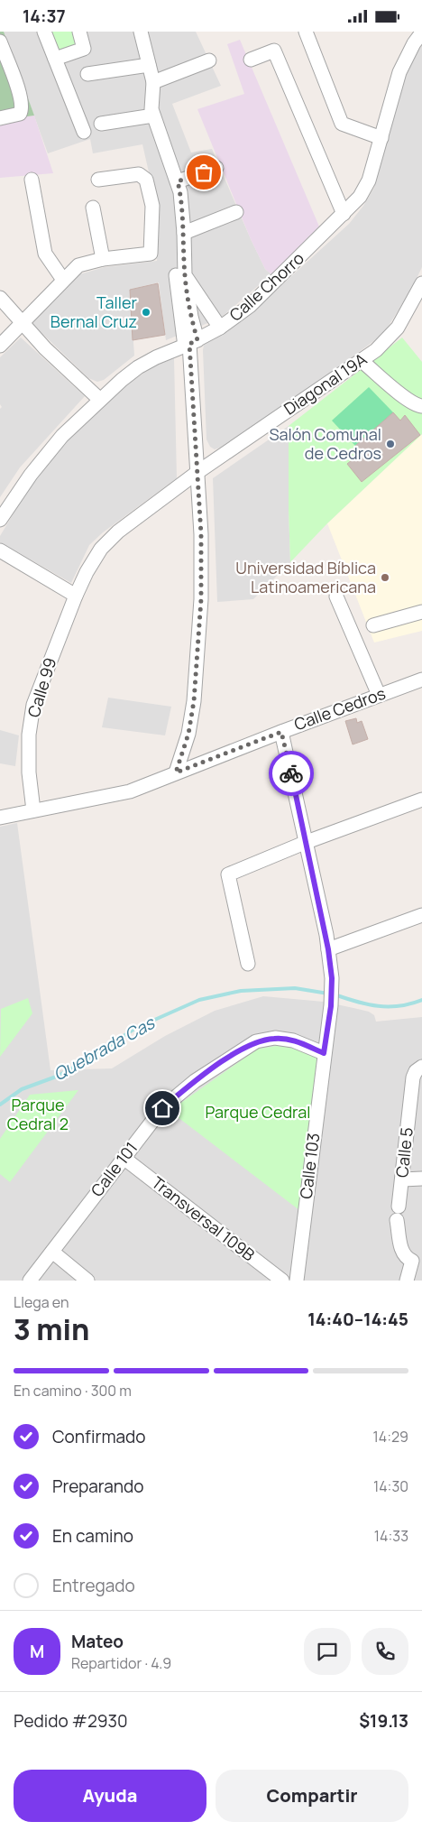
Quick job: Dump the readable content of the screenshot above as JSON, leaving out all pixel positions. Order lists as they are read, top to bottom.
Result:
{
  "streets": {
    "street": [
      "Calle Chorro",
      "Diagonal 19A",
      "Calle 99",
      "Calle Cedros",
      "Calle 5",
      "Calle 103",
      "Calle 101",
      "Transversal 109B"
    ]
  },
  "crossings": [
    ["Diagonal 19A", "Calle 99"],
    ["Calle 99", "Calle Cedros"],
    ["Calle Cedros", "Calle 103"],
    ["Calle 103", "Calle 101"],
    ["Calle 101", "Transversal 109B"]
  ],
  "water": ["Quebrada Cas"],
  "parks": ["Parque Cedral 2", "Parque Cedral"],
  "places": ["Taller Bernal Cruz", "Salón Comunal de Cedros", "Universidad Bíblica Latinoamericana"],
  "page": {
    "status": "14:37",
    "heading": ["3 min", "Llega en", "14:40–14:45"],
    "panel": [
      "Mateo",
      "Repartidor · 4.9",
      "Pedido #2930",
      "$19.13"
    ],
    "bar": "En camino · 300 m",
    "list": [
      ["Confirmado", "14:29"],
      ["Preparando", "14:30"],
      ["En camino", "14:33"],
      "Entregado"
    ],
    "round": "M",
    "buttons": ["Ayuda", "Compartir"]
  }
}
